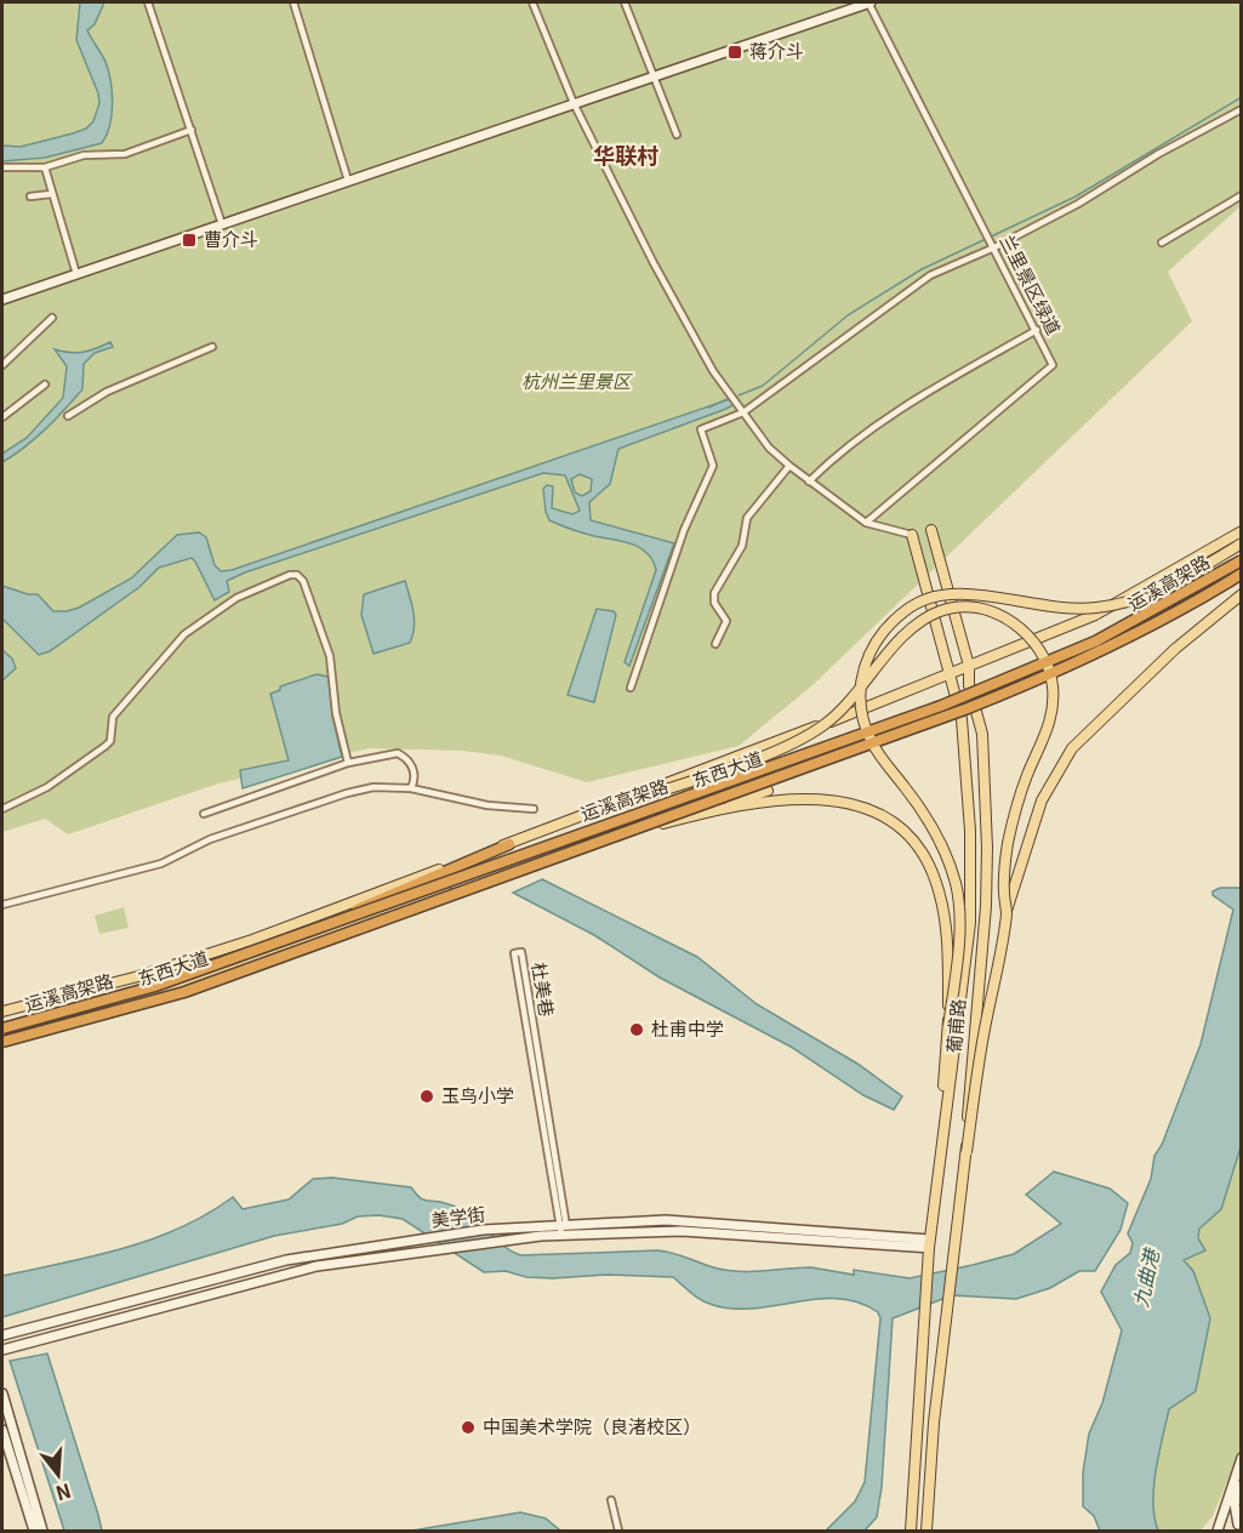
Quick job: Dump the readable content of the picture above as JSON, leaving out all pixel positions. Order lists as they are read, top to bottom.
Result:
{
  "streets": {
    "highway": ["运溪高架路"],
    "main road": ["东西大道", "葡甫路"],
    "street": ["兰里景区绿道", "杜美巷", "美学街"]
  },
  "crossings": [
    ["东西大道", "葡甫路"],
    ["杜美巷", "美学街"],
    ["葡甫路", "美学街"]
  ],
  "districts": ["华联村"],
  "water": ["九曲港"],
  "parks": ["杭州兰里景区"],
  "places": {
    "transit": ["蒋介斗", "曹介斗"],
    "other": ["杜甫中学", "玉鸟小学", "中国美术学院（良渚校区）"]
  },
  "north": "bottom"
}
